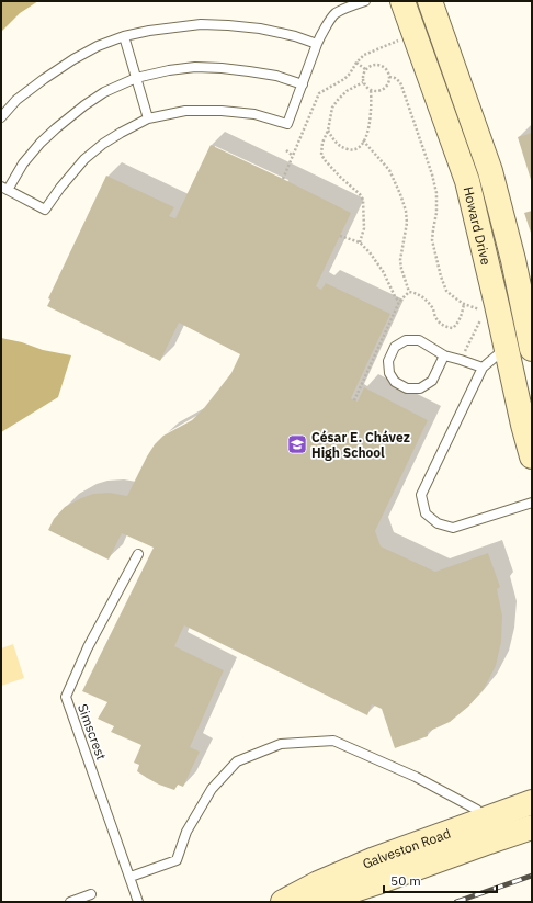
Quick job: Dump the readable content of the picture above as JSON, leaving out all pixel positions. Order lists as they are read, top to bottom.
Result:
{
  "streets": {
    "main road": ["Howard Drive", "Galveston Road"],
    "lane": ["Simscrest"]
  },
  "places": {
    "school or university": ["César E. Chávez High School"]
  },
  "scale_bar": "50 m"
}
